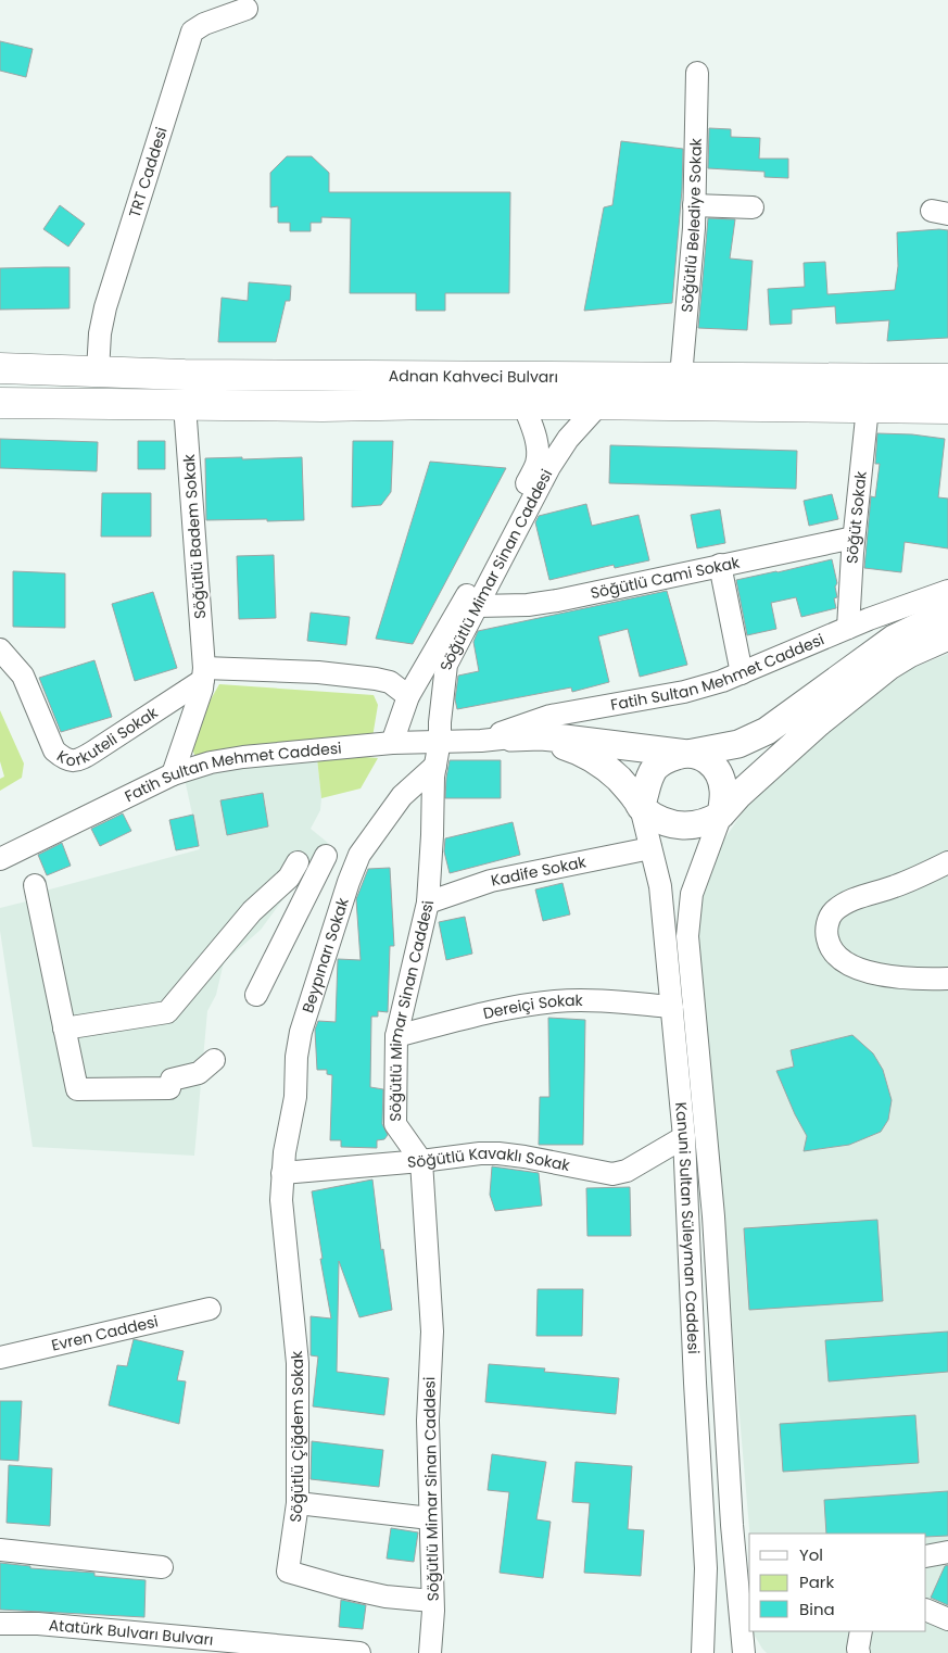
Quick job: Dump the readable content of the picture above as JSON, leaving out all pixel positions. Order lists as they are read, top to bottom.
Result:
{
  "streets": {
    "highway": ["Adnan Kahveci Bulvarı"],
    "main road": ["Fatih Sultan Mehmet Caddesi"],
    "street": [
      "TRT Caddesi",
      "Söğütlü Belediye Sokak",
      "Söğüt Sokak",
      "Söğütlü Badem Sokak",
      "Söğütlü Mimar Sinan Caddesi",
      "Söğütlü Cami Sokak",
      "Korkuteli Sokak",
      "Kadife Sokak",
      "Beypınarı Sokak",
      "Dereiçi Sokak",
      "Söğütlü Kavaklı Sokak",
      "Kanuni Sultan Süleyman Caddesi",
      "Evren Caddesi",
      "Söğütlü Çiğdem Sokak",
      "Atatürk Bulvarı Bulvarı"
    ]
  },
  "crossings": [
    ["TRT Caddesi", "Adnan Kahveci Bulvarı"],
    ["Söğütlü Belediye Sokak", "Adnan Kahveci Bulvarı"],
    ["Adnan Kahveci Bulvarı", "Söğüt Sokak"],
    ["Adnan Kahveci Bulvarı", "Söğütlü Badem Sokak"],
    ["Adnan Kahveci Bulvarı", "Söğütlü Mimar Sinan Caddesi"],
    ["Söğüt Sokak", "Söğütlü Cami Sokak"],
    ["Söğüt Sokak", "Fatih Sultan Mehmet Caddesi"],
    ["Söğütlü Badem Sokak", "Fatih Sultan Mehmet Caddesi"],
    ["Söğütlü Badem Sokak", "Korkuteli Sokak"],
    ["Söğütlü Mimar Sinan Caddesi", "Söğütlü Cami Sokak"],
    ["Söğütlü Mimar Sinan Caddesi", "Fatih Sultan Mehmet Caddesi"],
    ["Söğütlü Mimar Sinan Caddesi", "Kadife Sokak"],
    ["Söğütlü Mimar Sinan Caddesi", "Beypınarı Sokak"],
    ["Söğütlü Mimar Sinan Caddesi", "Dereiçi Sokak"],
    ["Söğütlü Mimar Sinan Caddesi", "Söğütlü Kavaklı Sokak"],
    ["Söğütlü Mimar Sinan Caddesi", "Söğütlü Çiğdem Sokak"],
    ["Fatih Sultan Mehmet Caddesi", "Kanuni Sultan Süleyman Caddesi"],
    ["Kadife Sokak", "Kanuni Sultan Süleyman Caddesi"],
    ["Beypınarı Sokak", "Söğütlü Kavaklı Sokak"],
    ["Beypınarı Sokak", "Söğütlü Çiğdem Sokak"],
    ["Dereiçi Sokak", "Kanuni Sultan Süleyman Caddesi"],
    ["Söğütlü Kavaklı Sokak", "Kanuni Sultan Süleyman Caddesi"],
    ["Söğütlü Kavaklı Sokak", "Söğütlü Çiğdem Sokak"]
  ],
  "legend": ["Yol", "Park", "Bina"]
}
